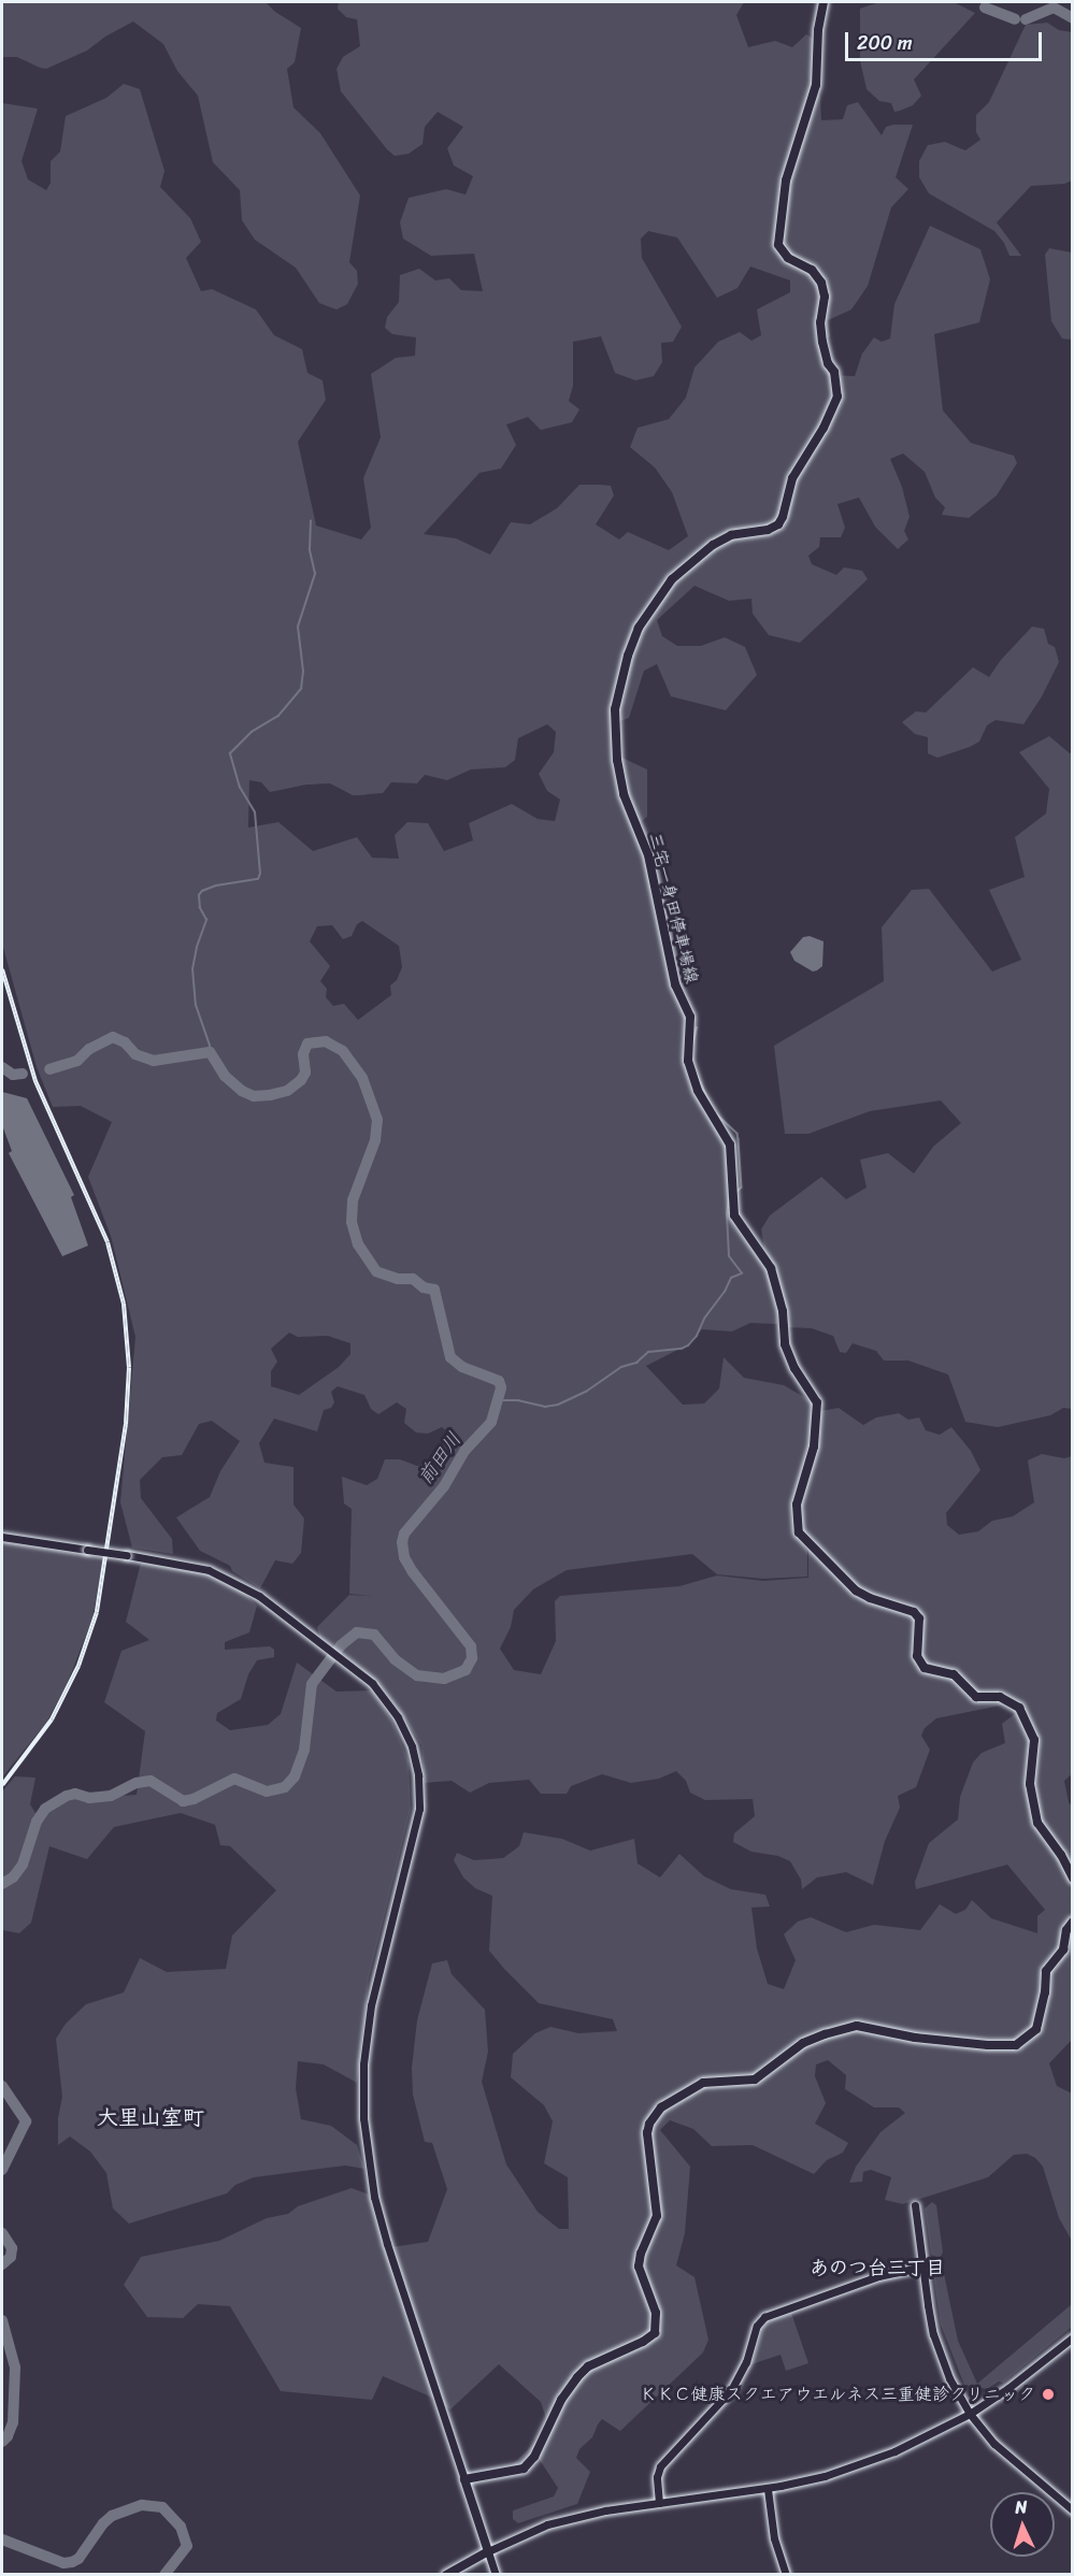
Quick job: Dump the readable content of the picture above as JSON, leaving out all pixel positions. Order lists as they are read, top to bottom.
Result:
{
  "streets": {
    "main road": ["三宅一身田停車場線"]
  },
  "districts": ["大里山室町", "あのつ台三丁目"],
  "water": ["前田川"],
  "places": ["ＫＫＣ健康スクエアウエルネス三重健診クリニック"],
  "scale_bar": "200 m",
  "north": "top"
}
